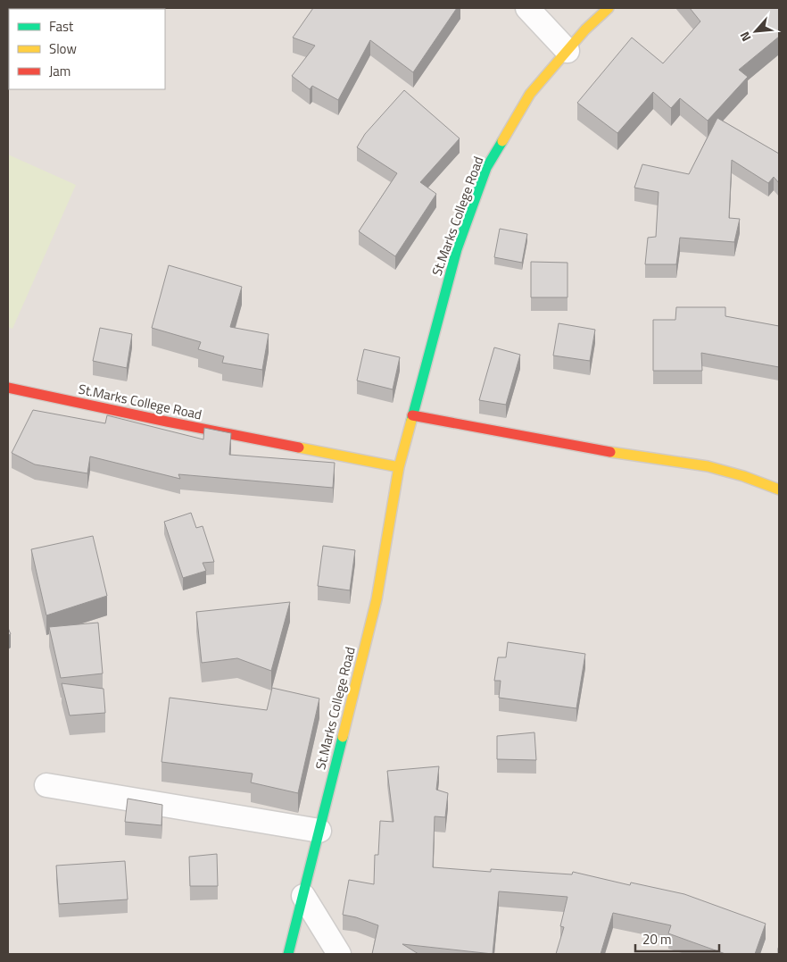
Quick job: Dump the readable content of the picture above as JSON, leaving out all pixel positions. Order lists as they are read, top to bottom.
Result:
{
  "streets": {
    "main road": ["St.Marks College Road"]
  },
  "legend": ["Fast", "Slow", "Jam"],
  "scale_bar": "20 m",
  "north": "bottom left"
}
